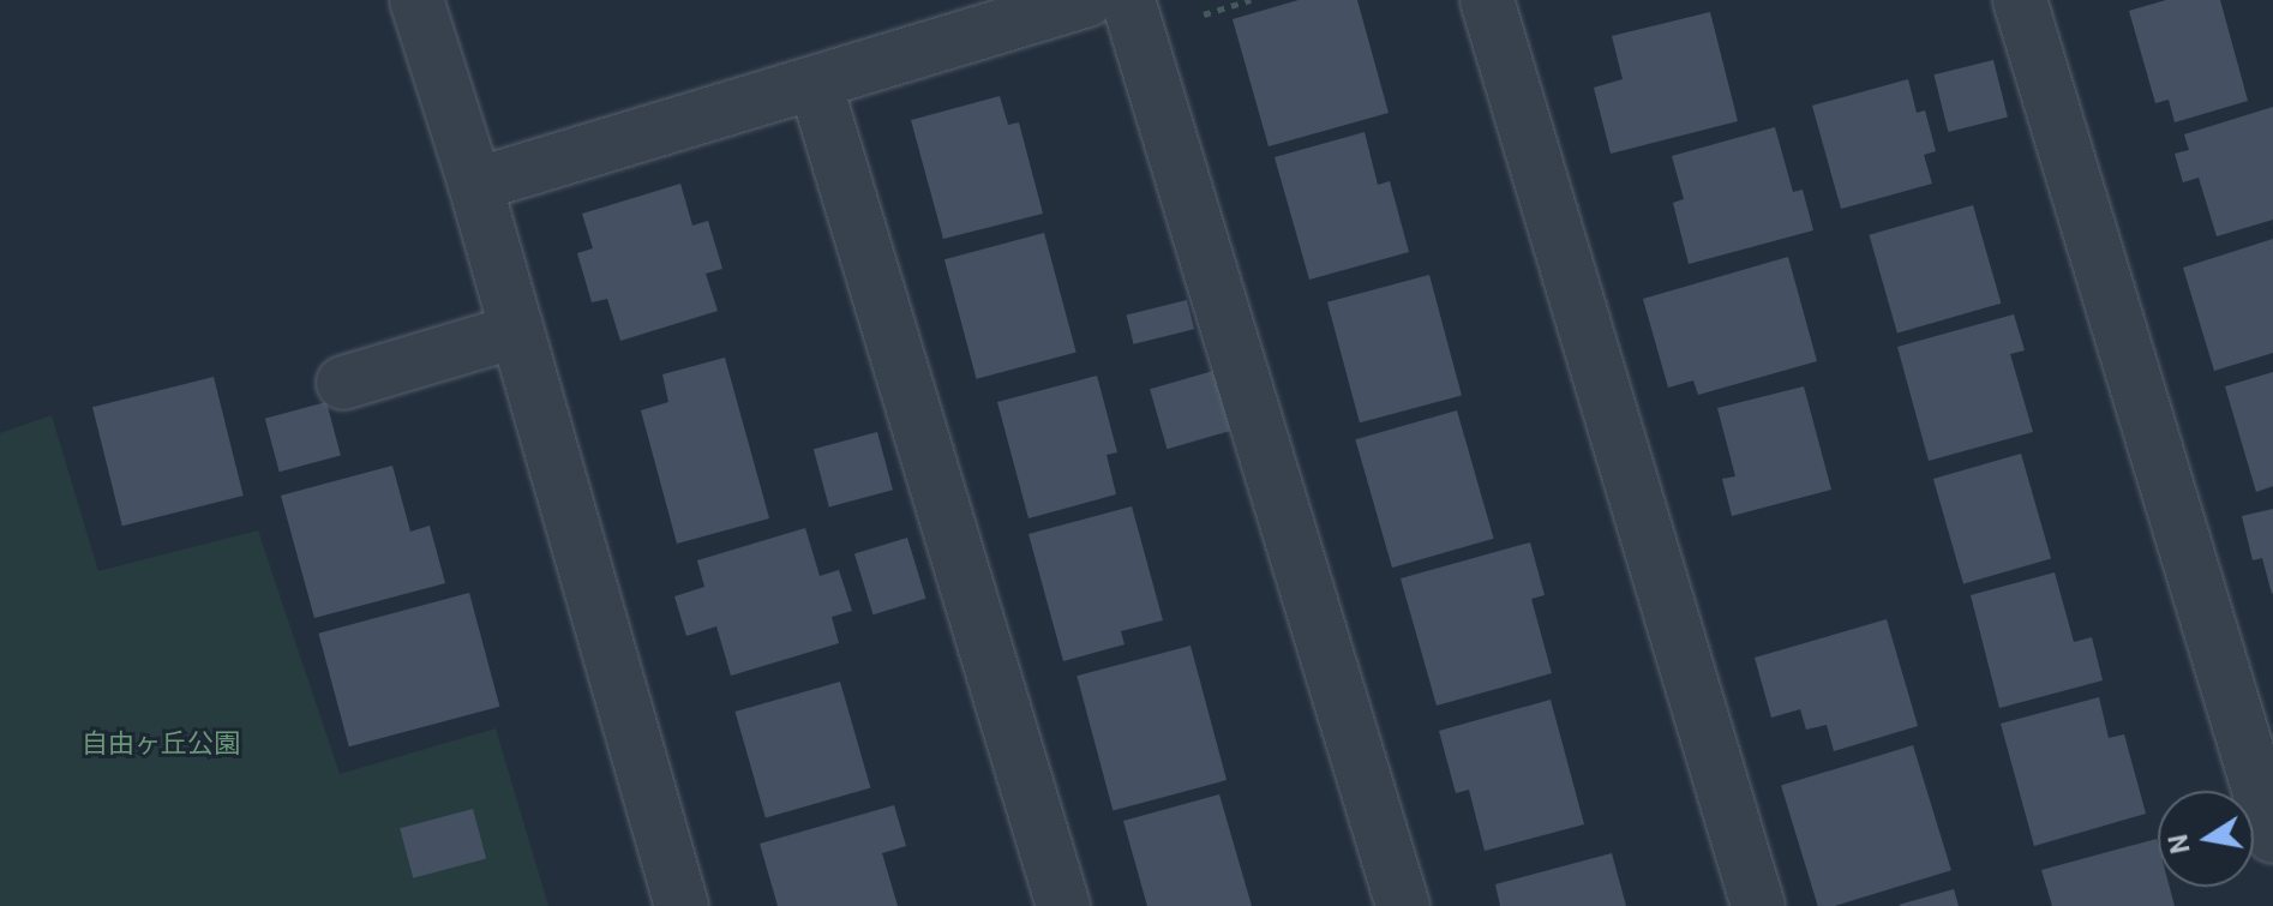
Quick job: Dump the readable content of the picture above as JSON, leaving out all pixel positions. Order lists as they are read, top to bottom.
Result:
{
  "parks": ["自由ヶ丘公園"],
  "north": "left"
}
